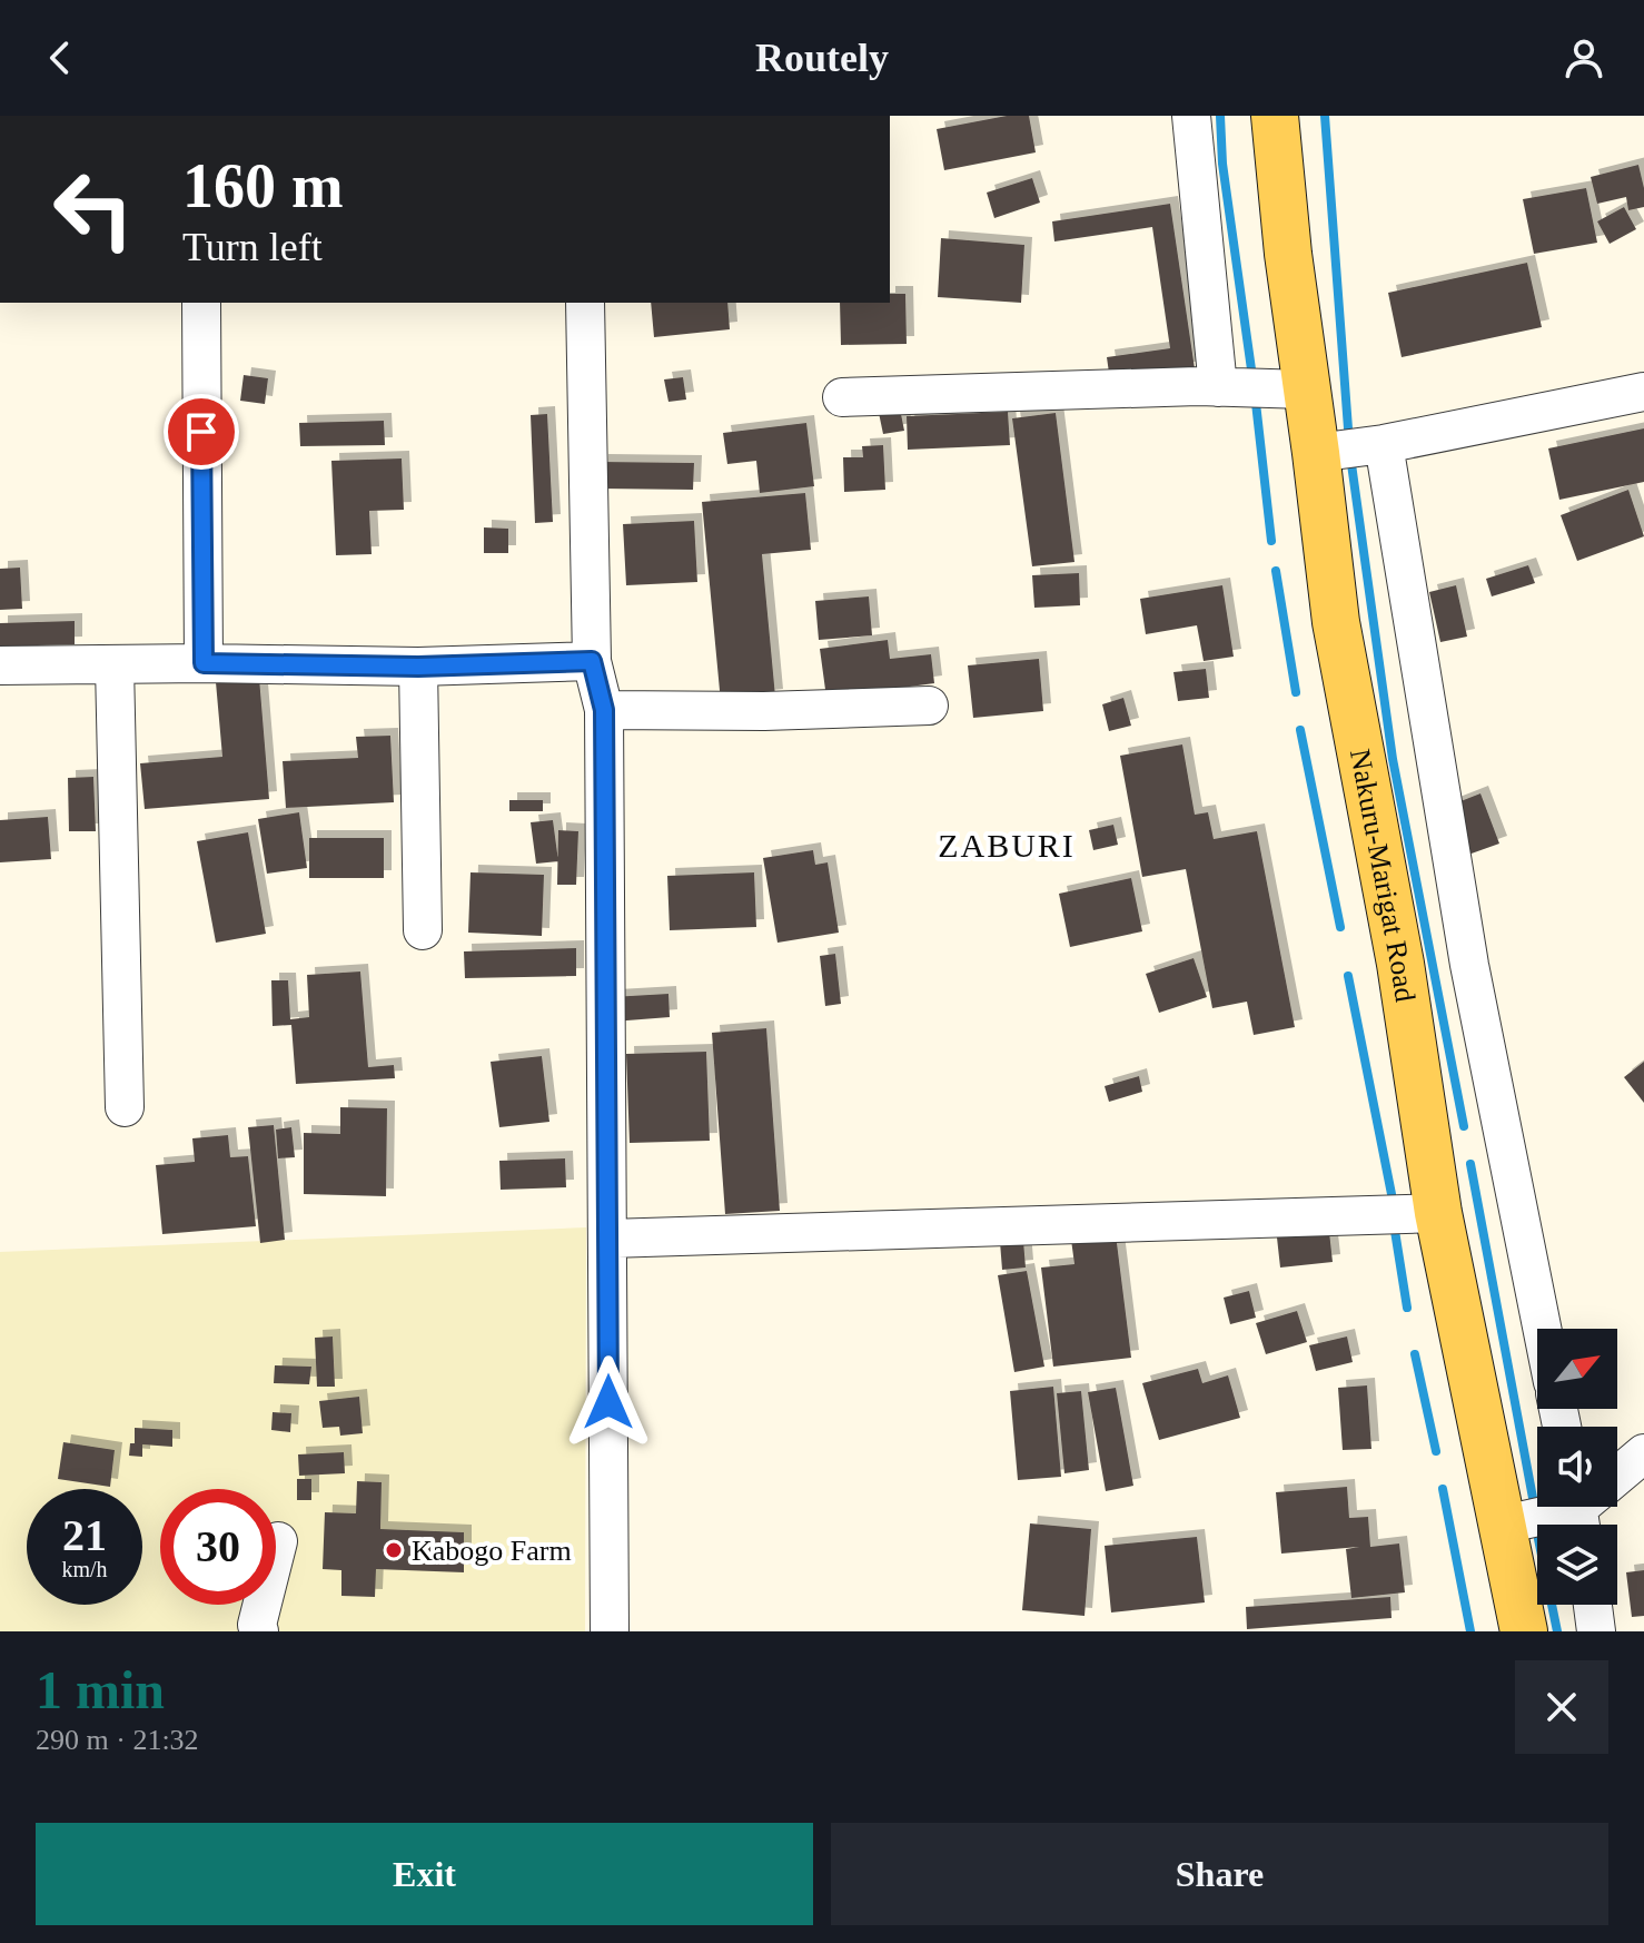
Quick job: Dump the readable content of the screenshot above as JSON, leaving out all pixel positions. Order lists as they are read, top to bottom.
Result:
{
  "streets": {
    "main road": ["Nakuru-Marigat Road"]
  },
  "districts": ["ZABURI"],
  "places": ["Kabogo Farm"],
  "north": "top right",
  "page": {
    "header": "Routely",
    "turn": ["160 m", "Turn left"],
    "speed": "21 km/h",
    "limit": "30",
    "heading": ["1 min", "290 m · 21:32"],
    "buttons": ["Exit", "Share"]
  }
}
